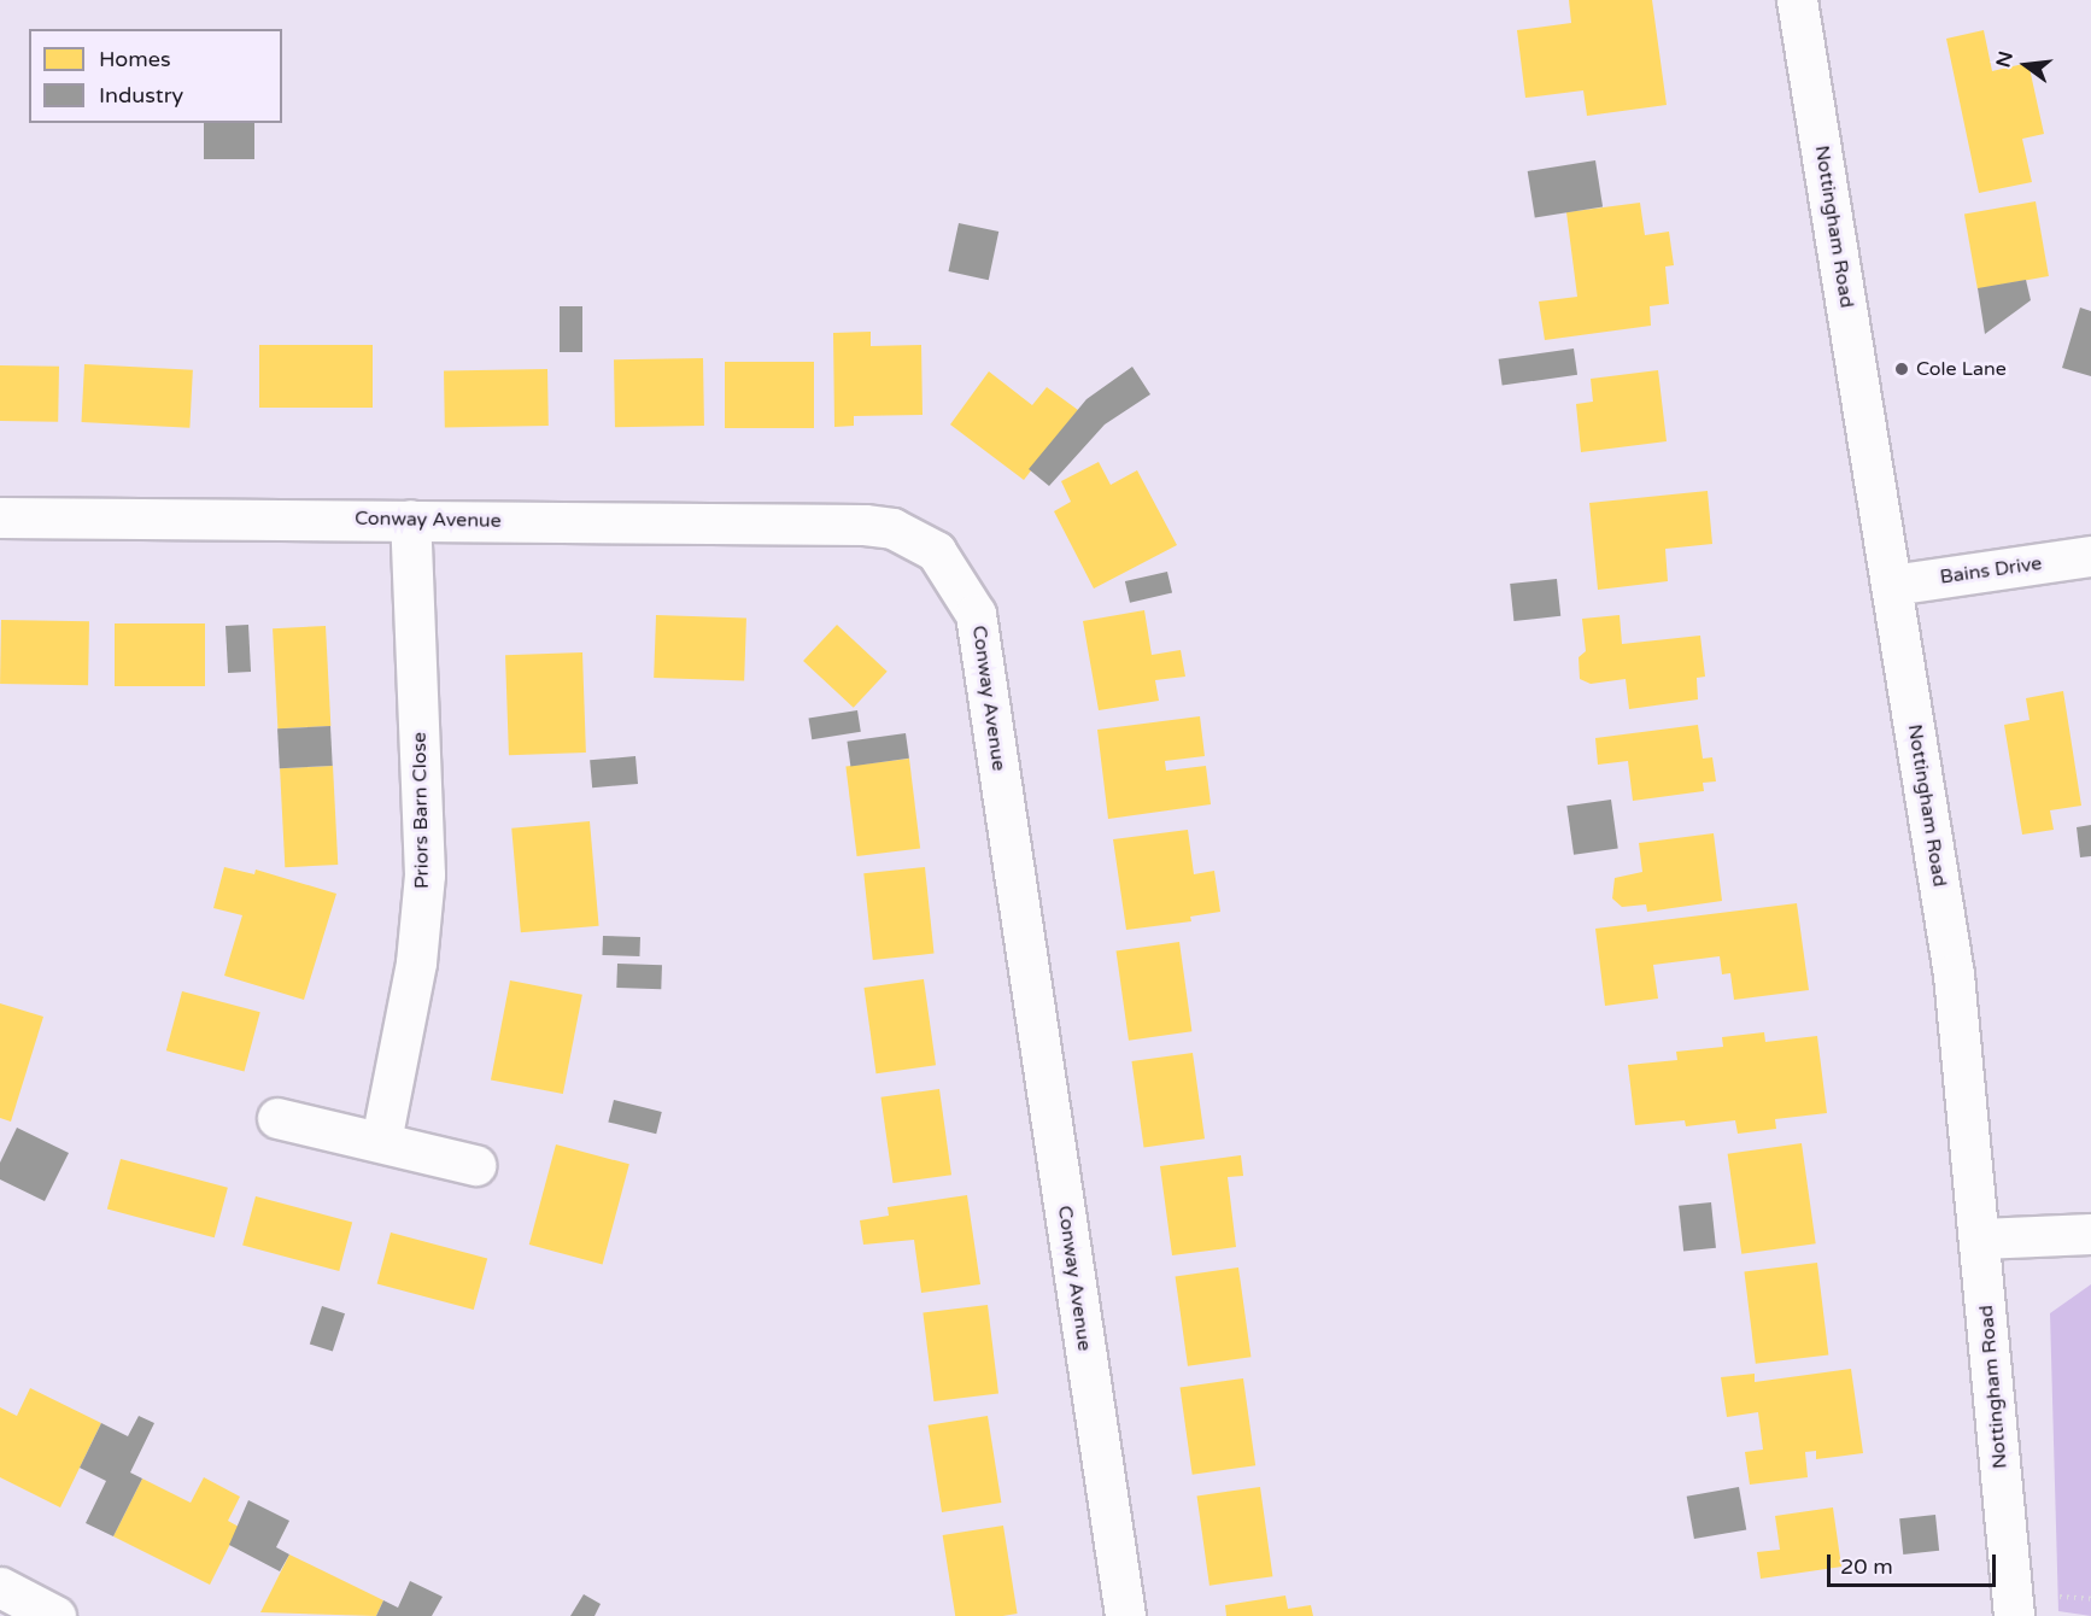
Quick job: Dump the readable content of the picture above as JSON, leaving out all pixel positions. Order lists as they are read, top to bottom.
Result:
{
  "streets": {
    "street": [
      "Nottingham Road",
      "Conway Avenue",
      "Bains Drive",
      "Priors Barn Close"
    ]
  },
  "crossings": [
    ["Nottingham Road", "Bains Drive"],
    ["Conway Avenue", "Priors Barn Close"]
  ],
  "places": ["Cole Lane"],
  "legend": ["Homes", "Industry"],
  "scale_bar": "20 m",
  "north": "left"
}
